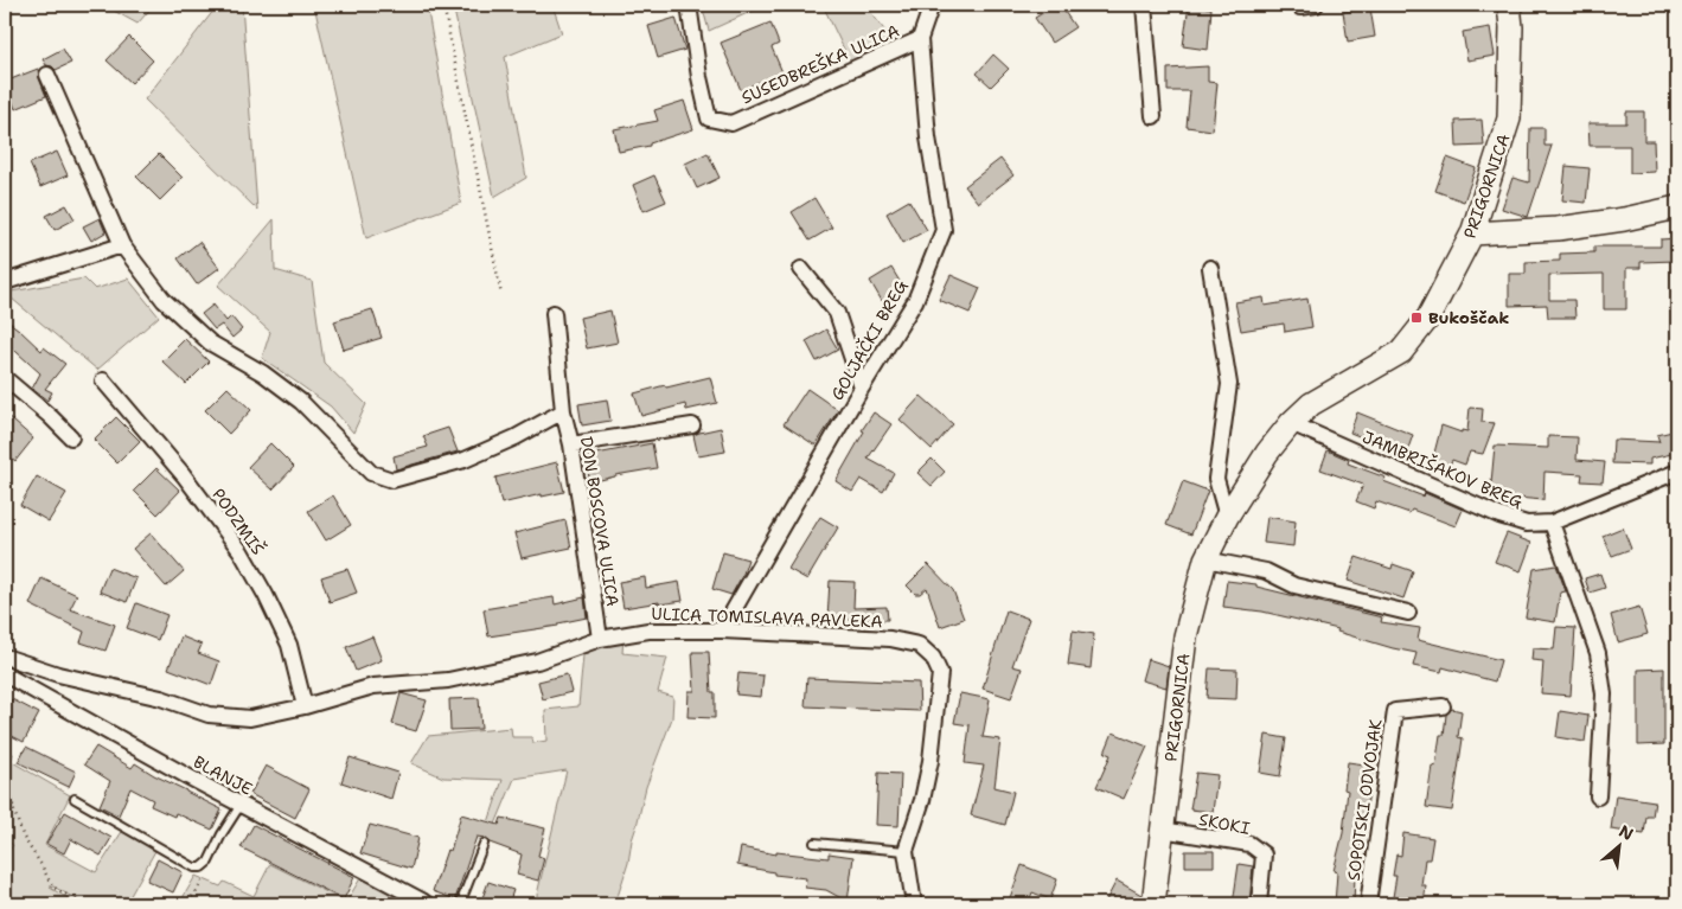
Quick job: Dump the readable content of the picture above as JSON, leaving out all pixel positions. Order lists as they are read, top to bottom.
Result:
{
  "streets": {
    "street": [
      "SUSEDBREŠKA ULICA",
      "PRIGORNICA",
      "GOLJAČKI BREG",
      "JAMBRIŠAKOV BREG",
      "PODZMIŠ",
      "DON BOSCOVA ULICA",
      "ULICA TOMISLAVA PAVLEKA",
      "BLANJE",
      "SOPOTSKI ODVOJAK",
      "SKOKI"
    ]
  },
  "crossings": [
    ["SUSEDBREŠKA ULICA", "GOLJAČKI BREG"],
    ["PRIGORNICA", "JAMBRIŠAKOV BREG"],
    ["PRIGORNICA", "SKOKI"],
    ["GOLJAČKI BREG", "ULICA TOMISLAVA PAVLEKA"],
    ["PODZMIŠ", "ULICA TOMISLAVA PAVLEKA"],
    ["DON BOSCOVA ULICA", "ULICA TOMISLAVA PAVLEKA"]
  ],
  "places": {
    "transit": ["Bukoščak"]
  },
  "north": "top right"
}
